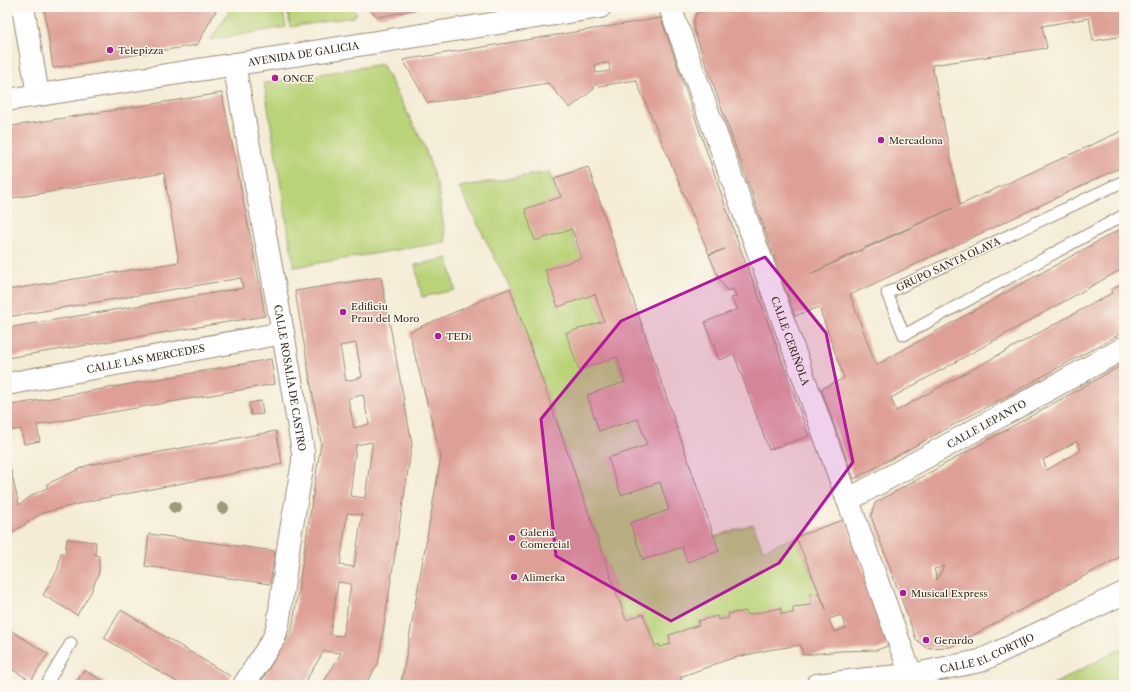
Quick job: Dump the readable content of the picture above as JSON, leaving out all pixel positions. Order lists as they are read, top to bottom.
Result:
{
  "streets": {
    "street": [
      "AVENIDA DE GALICIA",
      "CALLE CERIÑOLA",
      "CALLE LAS MERCEDES",
      "CALLE ROSALÍA DE CASTRO",
      "CALLE LEPANTO",
      "CALLE EL CORTIJO"
    ],
    "lane": ["GRUPO SANTA OLAYA"]
  },
  "crossings": [
    ["AVENIDA DE GALICIA", "CALLE ROSALÍA DE CASTRO"],
    ["CALLE CERIÑOLA", "CALLE LEPANTO"],
    ["CALLE CERIÑOLA", "CALLE EL CORTIJO"],
    ["CALLE LAS MERCEDES", "CALLE ROSALÍA DE CASTRO"]
  ],
  "places": [
    "Telepizza",
    "ONCE",
    "Mercadona",
    "Edificiu Prau del Moro",
    "TEDi",
    "Galeria Comercial",
    "Alimerka",
    "Musical Express",
    "Gerardo"
  ]
}
